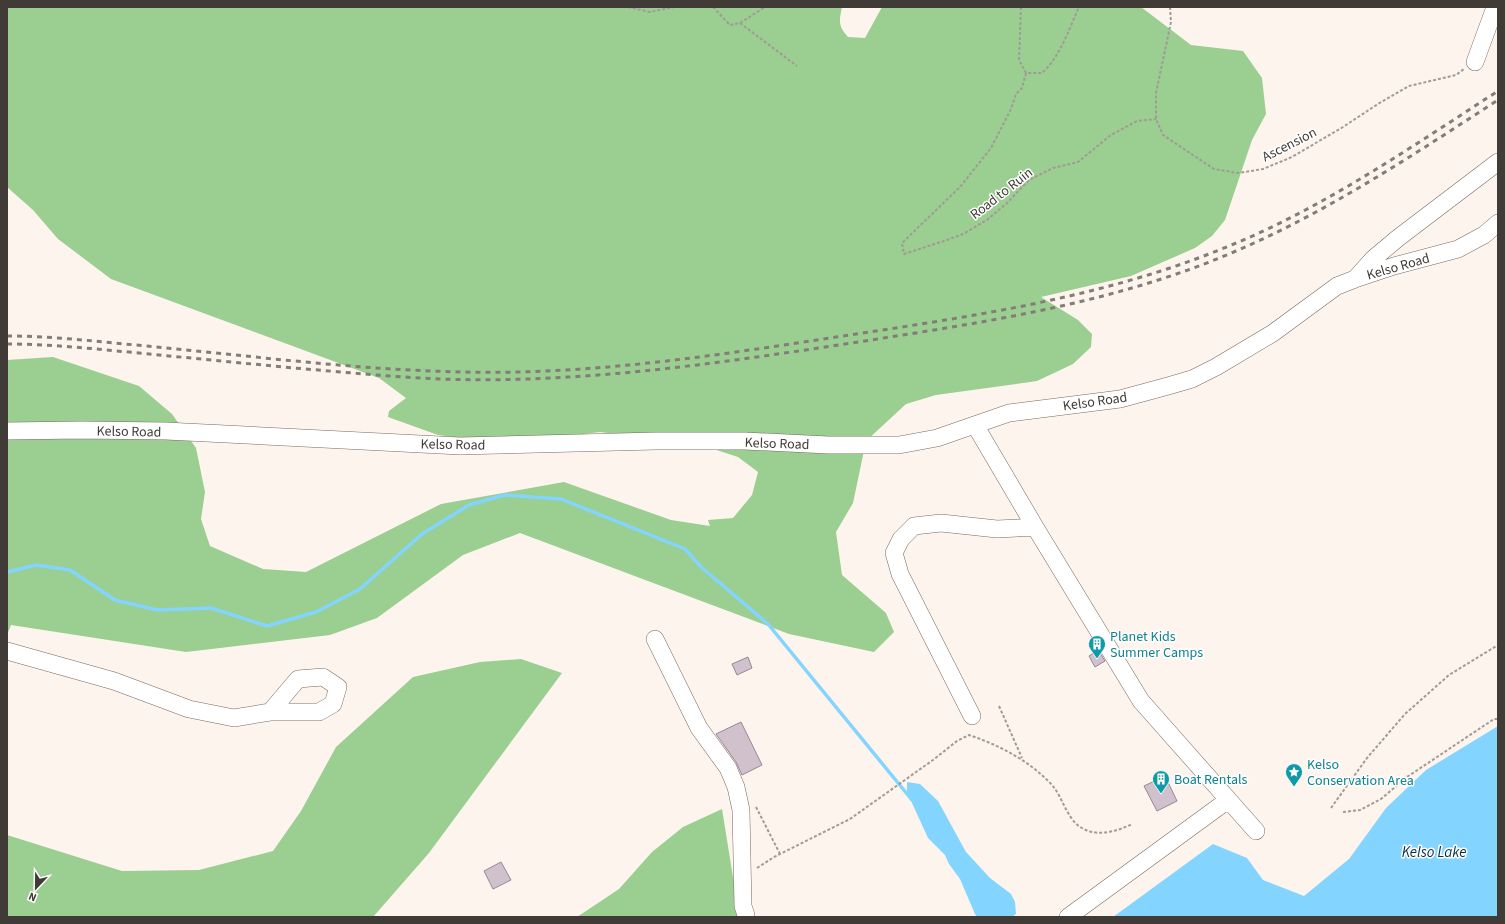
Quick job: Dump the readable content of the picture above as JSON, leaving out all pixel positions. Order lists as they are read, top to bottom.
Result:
{
  "streets": {
    "street": ["Kelso Road"],
    "path": ["Ascension", "Road to Ruin"]
  },
  "crossings": [
    ["Ascension", "Road to Ruin"]
  ],
  "water": ["Kelso Lake"],
  "places": {
    "building": ["Planet Kids Summer Camps", "Boat Rentals"],
    "place": ["Kelso Conservation Area"]
  },
  "north": "bottom"
}
